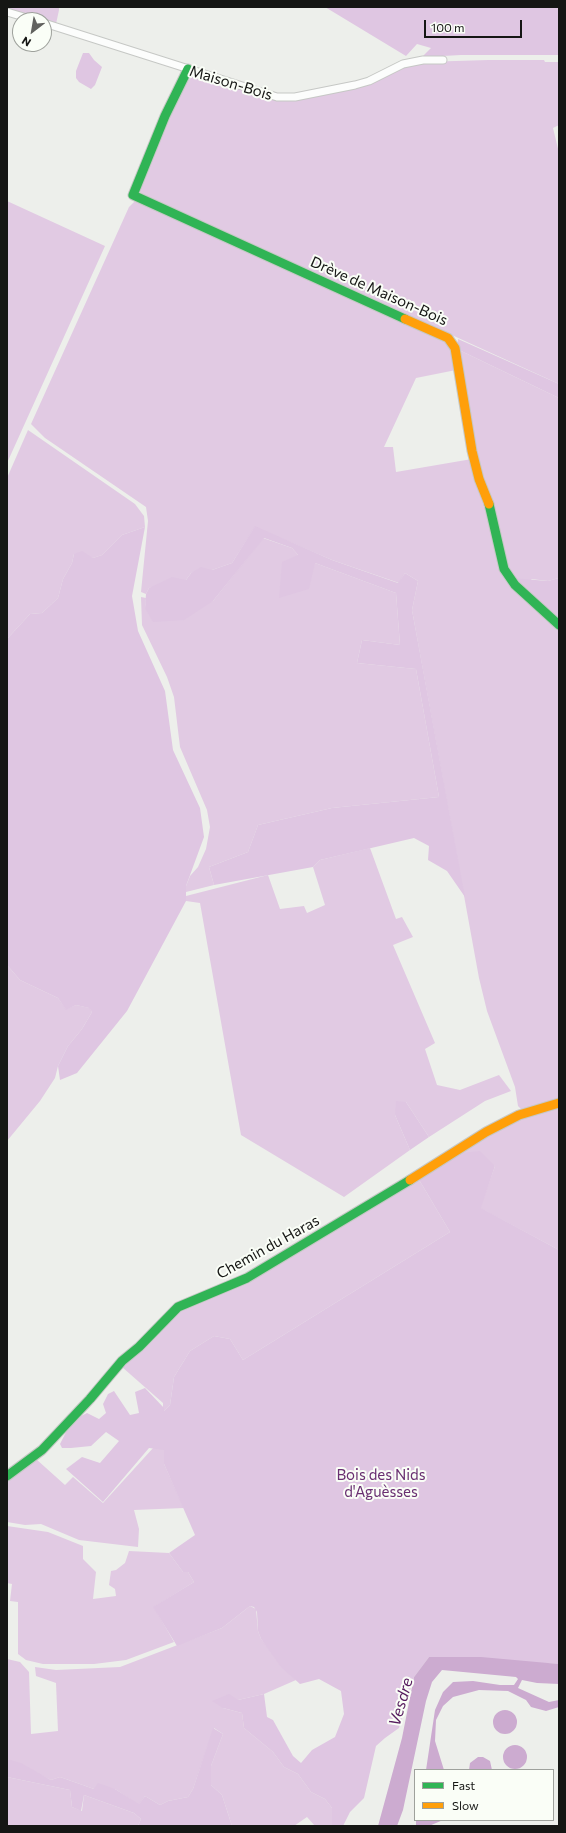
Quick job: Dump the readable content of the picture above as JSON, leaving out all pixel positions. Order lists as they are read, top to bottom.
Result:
{
  "streets": {
    "street": ["Maison-Bois", "Drève de Maison-Bois", "Chemin du Haras"]
  },
  "crossings": [
    ["Maison-Bois", "Drève de Maison-Bois"]
  ],
  "water": ["Vesdre"],
  "parks": ["Bois des Nids d'Aguèsses"],
  "legend": ["Fast", "Slow"],
  "scale_bar": "100 m",
  "north": "bottom left"
}
